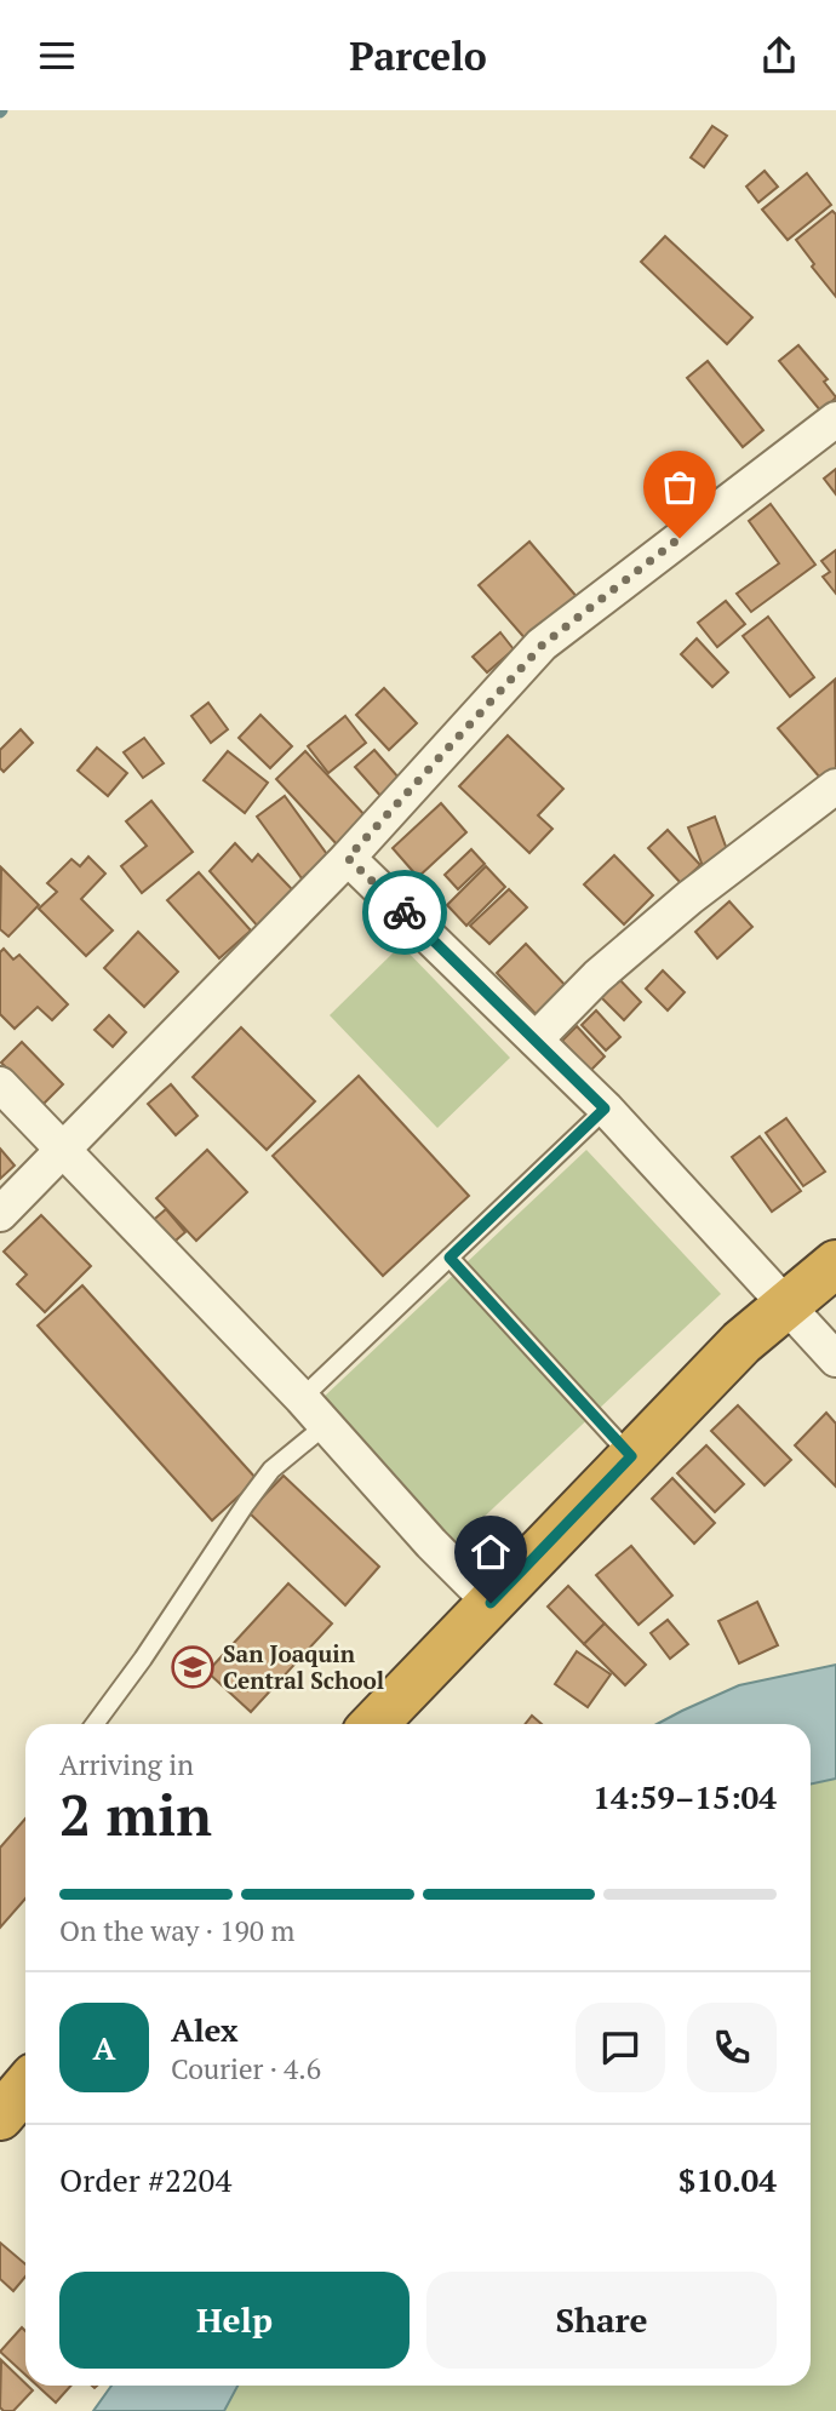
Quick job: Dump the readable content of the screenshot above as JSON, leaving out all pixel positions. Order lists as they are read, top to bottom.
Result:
{
  "places": {
    "school or university": ["San Joaquin Central School"]
  },
  "page": {
    "header": "Parcelo",
    "heading": ["2 min", "Arriving in", "14:59–15:04"],
    "panel": [
      "Alex",
      "Courier · 4.6",
      "Order #2204",
      "$10.04"
    ],
    "bar": "On the way · 190 m",
    "round": "A",
    "buttons": ["Help", "Share"]
  }
}
